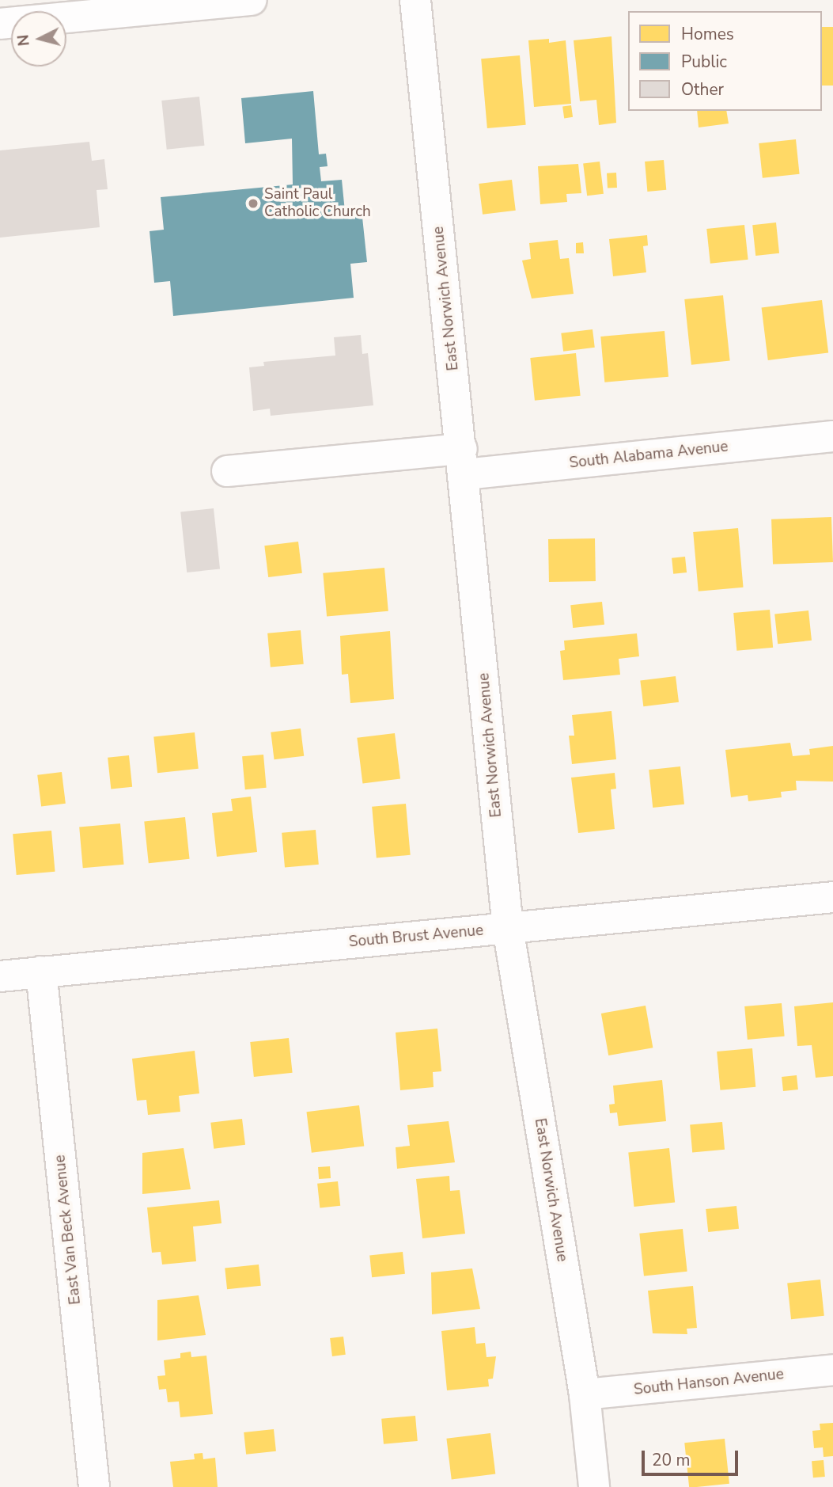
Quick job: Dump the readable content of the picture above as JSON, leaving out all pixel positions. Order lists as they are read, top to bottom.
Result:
{
  "streets": {
    "street": [
      "East Norwich Avenue",
      "South Alabama Avenue",
      "South Brust Avenue",
      "East Van Beck Avenue",
      "South Hanson Avenue"
    ]
  },
  "crossings": [
    ["East Norwich Avenue", "South Alabama Avenue"],
    ["East Norwich Avenue", "South Brust Avenue"],
    ["East Norwich Avenue", "South Hanson Avenue"],
    ["South Brust Avenue", "East Van Beck Avenue"]
  ],
  "places": ["Saint Paul Catholic Church"],
  "legend": ["Homes", "Public", "Other"],
  "scale_bar": "20 m",
  "north": "left"
}
